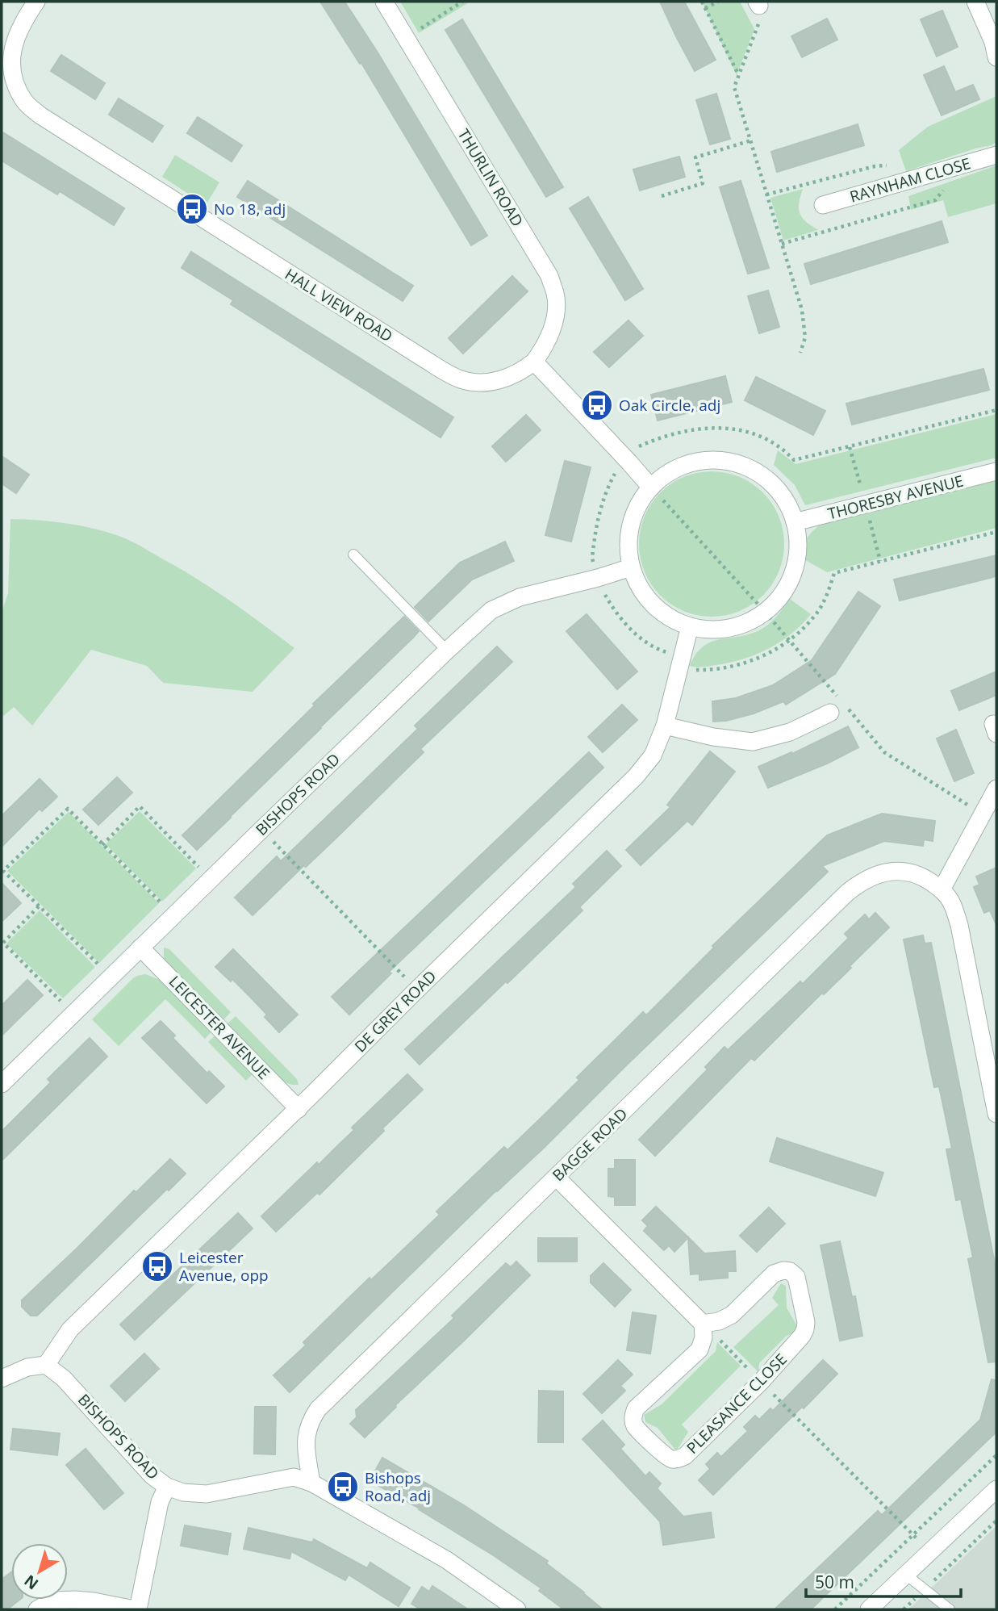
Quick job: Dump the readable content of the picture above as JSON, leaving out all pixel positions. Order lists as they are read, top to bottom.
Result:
{
  "streets": {
    "street": [
      "THURLIN ROAD",
      "RAYNHAM CLOSE",
      "HALL VIEW ROAD",
      "THORESBY AVENUE",
      "BISHOPS ROAD",
      "DE GREY ROAD",
      "LEICESTER AVENUE",
      "BAGGE ROAD",
      "PLEASANCE CLOSE"
    ]
  },
  "crossings": [
    ["THURLIN ROAD", "HALL VIEW ROAD"],
    ["BISHOPS ROAD", "DE GREY ROAD"],
    ["BISHOPS ROAD", "LEICESTER AVENUE"],
    ["BISHOPS ROAD", "BAGGE ROAD"],
    ["DE GREY ROAD", "LEICESTER AVENUE"]
  ],
  "places": {
    "bus stop": [
      "No 18, adj",
      "Oak Circle, adj",
      "Leicester Avenue, opp",
      "Bishops Road, adj"
    ]
  },
  "scale_bar": "50 m",
  "north": "bottom left"
}
